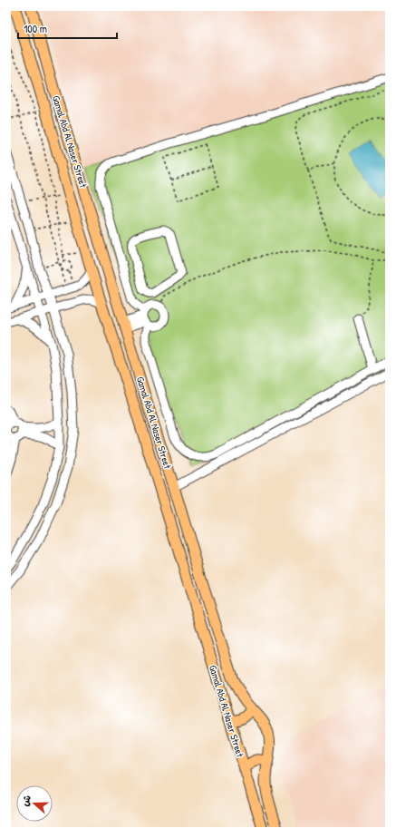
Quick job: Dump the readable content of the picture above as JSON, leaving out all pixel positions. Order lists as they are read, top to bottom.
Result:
{
  "streets": {
    "main road": ["Gamal Abd Al Naser Street"]
  },
  "scale_bar": "100 m",
  "north": "left"
}
